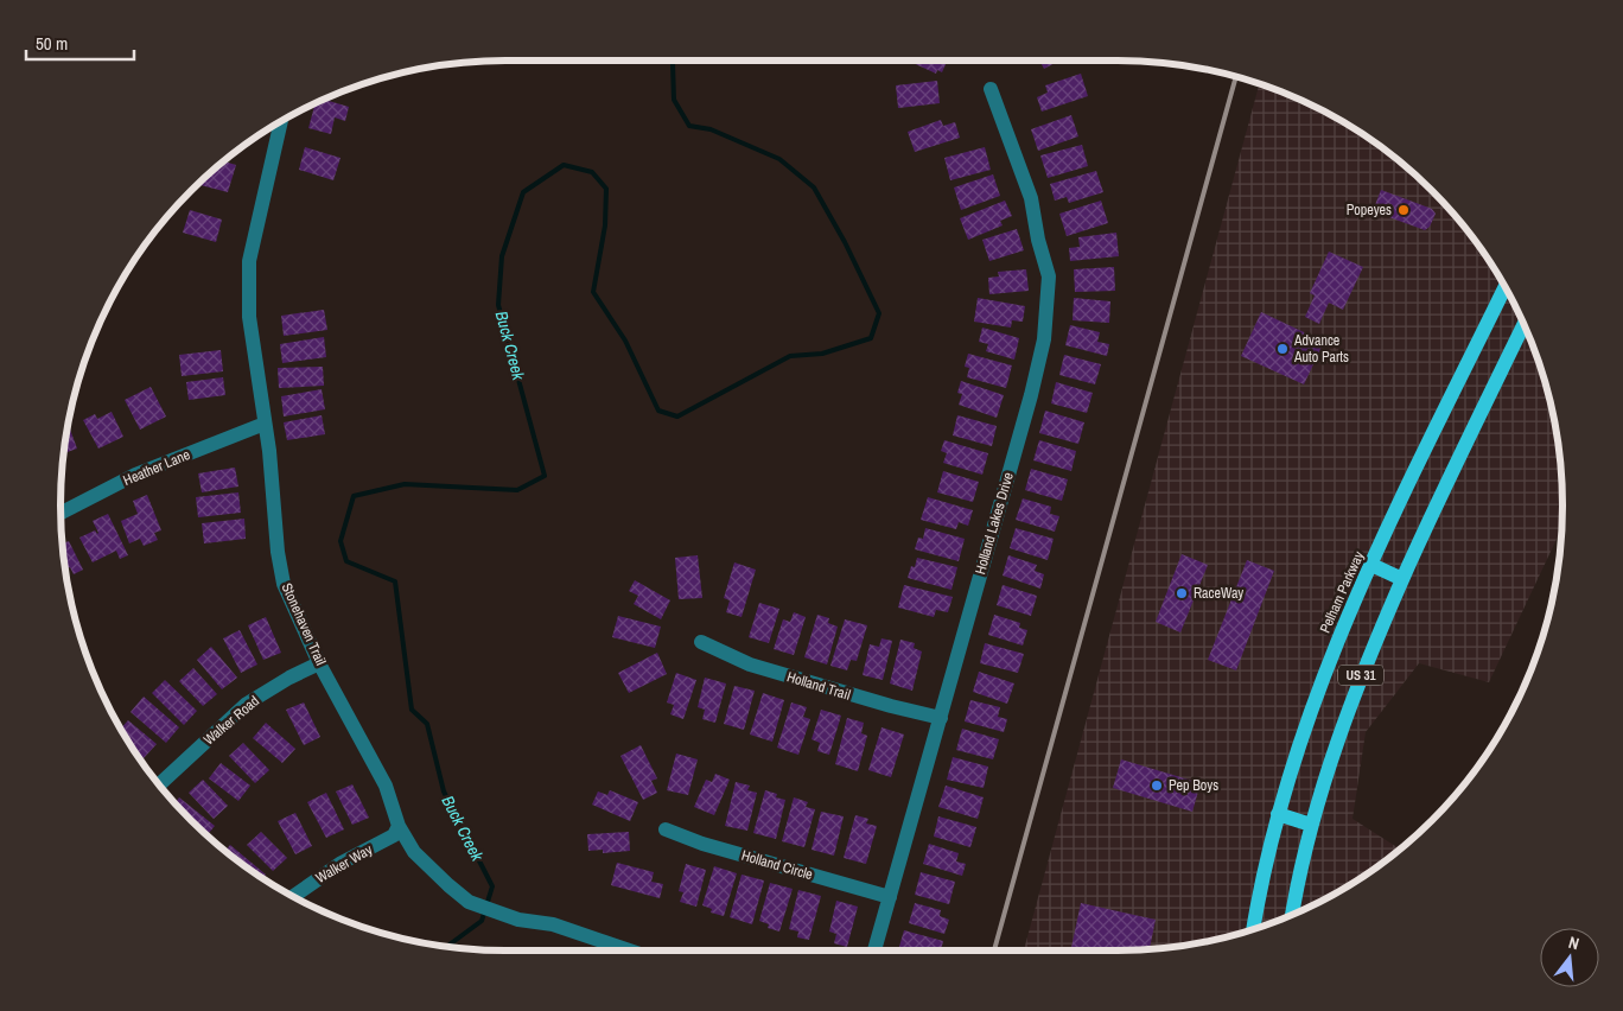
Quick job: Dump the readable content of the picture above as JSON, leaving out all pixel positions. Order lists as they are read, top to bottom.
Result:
{
  "streets": {
    "main road": ["Pelham Parkway", "US 31"],
    "street": [
      "Heather Lane",
      "Holland Lakes Drive",
      "Stonehaven Trail",
      "Holland Trail",
      "Walker Road",
      "Walker Way",
      "Holland Circle"
    ]
  },
  "crossings": [
    ["Heather Lane", "Stonehaven Trail"],
    ["Holland Lakes Drive", "Holland Trail"],
    ["Holland Lakes Drive", "Holland Circle"],
    ["Stonehaven Trail", "Walker Road"],
    ["Stonehaven Trail", "Walker Way"]
  ],
  "water": ["Buck Creek"],
  "places": [
    "Popeyes",
    "Advance Auto Parts",
    "RaceWay",
    "Pep Boys"
  ],
  "scale_bar": "50 m",
  "north": "top"
}
